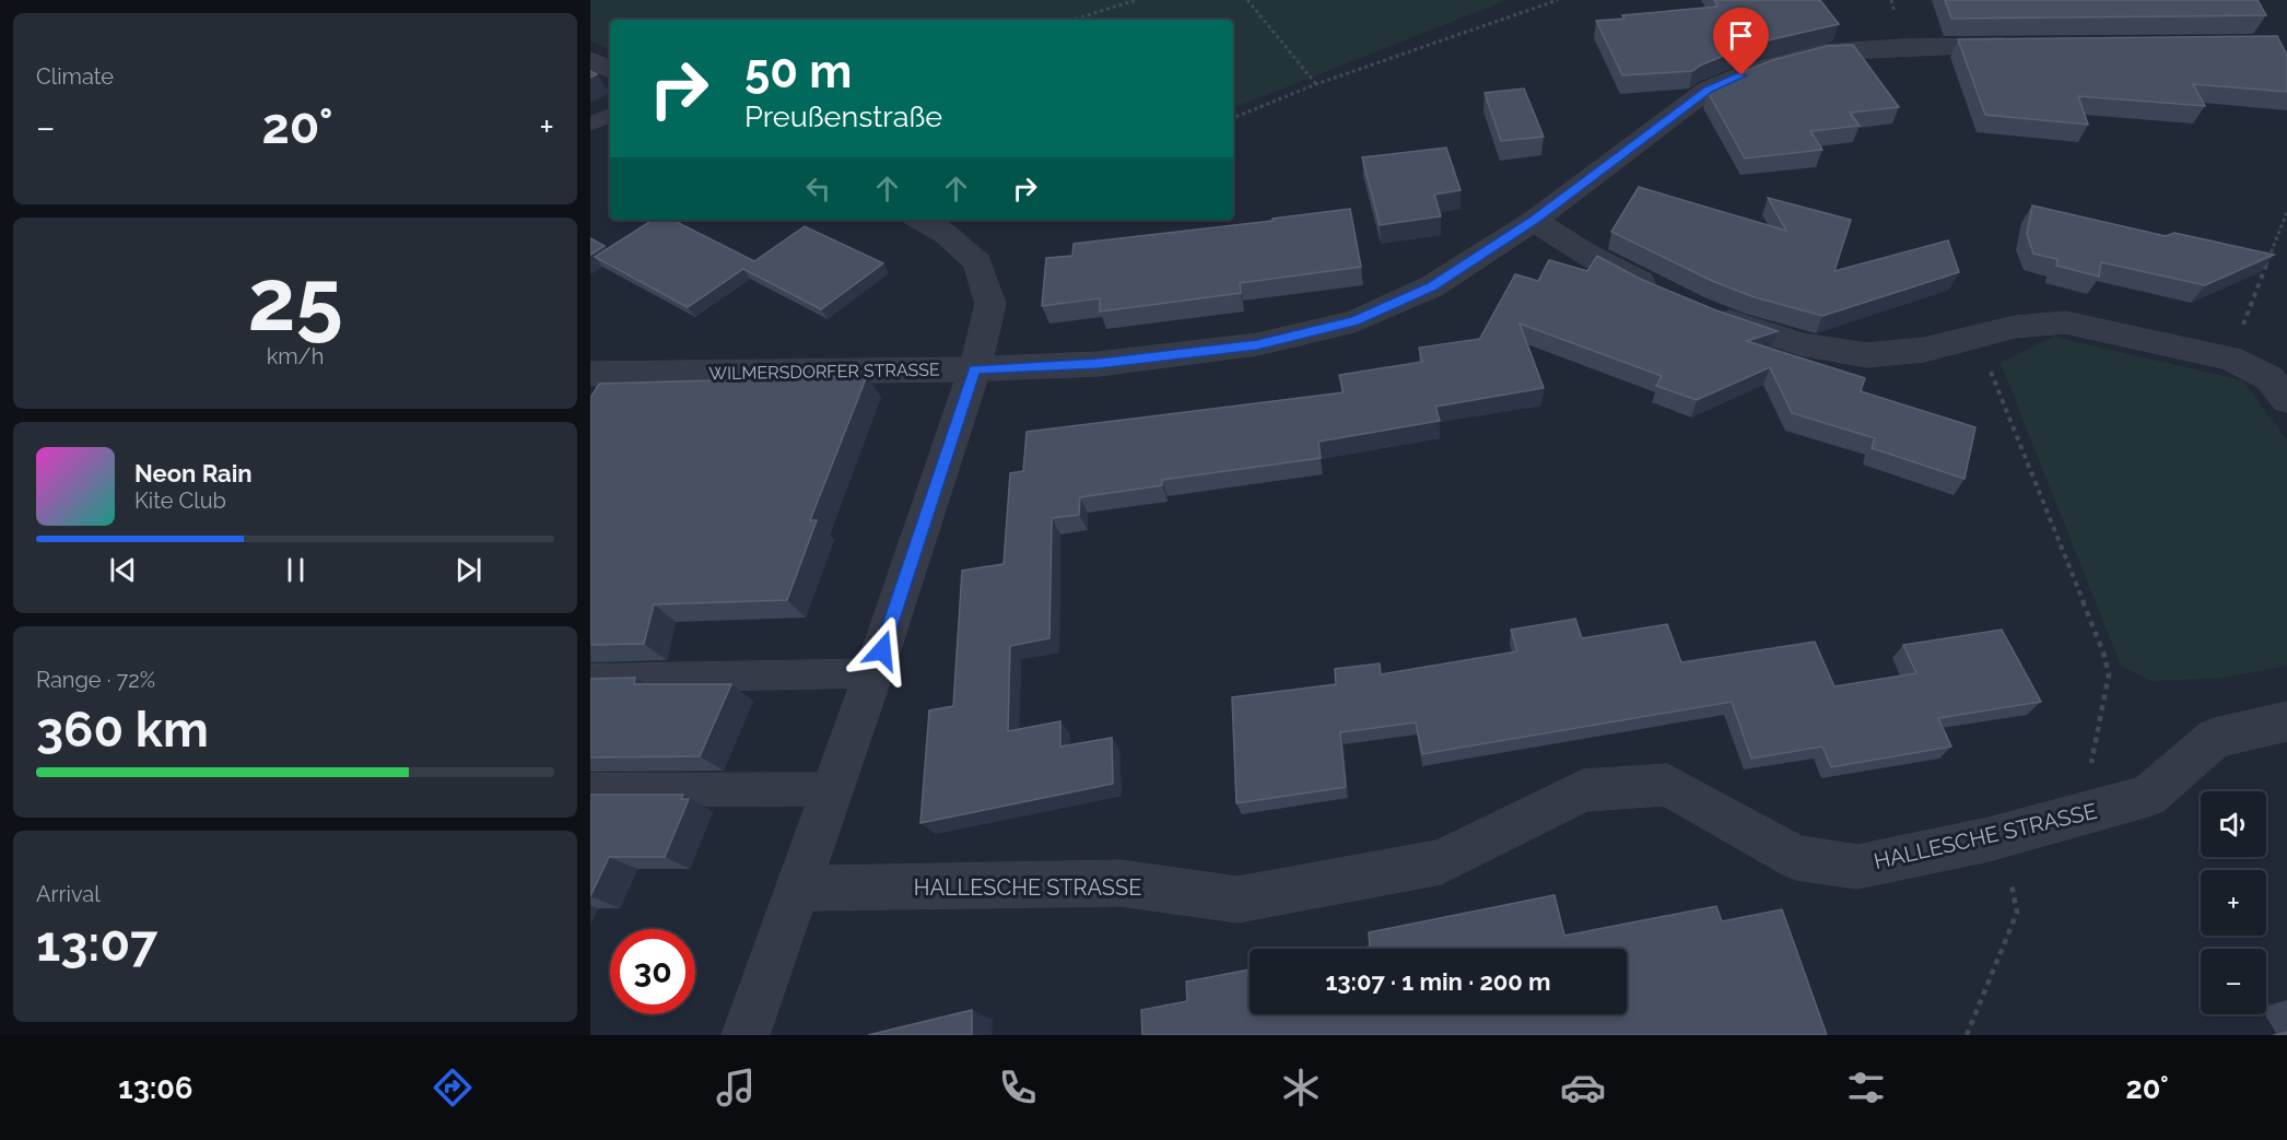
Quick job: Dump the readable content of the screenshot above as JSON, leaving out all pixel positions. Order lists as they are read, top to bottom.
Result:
{
  "streets": {
    "street": ["WILMERSDORFER STRASSE", "HALLESCHE STRASSE"]
  },
  "page": {
    "tile": [
      "Climate",
      ["25", "km/h"],
      ["Range · 72%", "360 km"],
      ["Arrival", "13:07"]
    ],
    "turn": ["50 m", "Preußenstraße"],
    "heat": ["−", "20°", "+"],
    "song": ["Neon Rain", "Kite Club"],
    "map_buttons": ["+", "−"],
    "limit": "30",
    "trip": "13:07 · 1 min · 200 m",
    "tabs": ["13:06", "20°"]
  }
}
